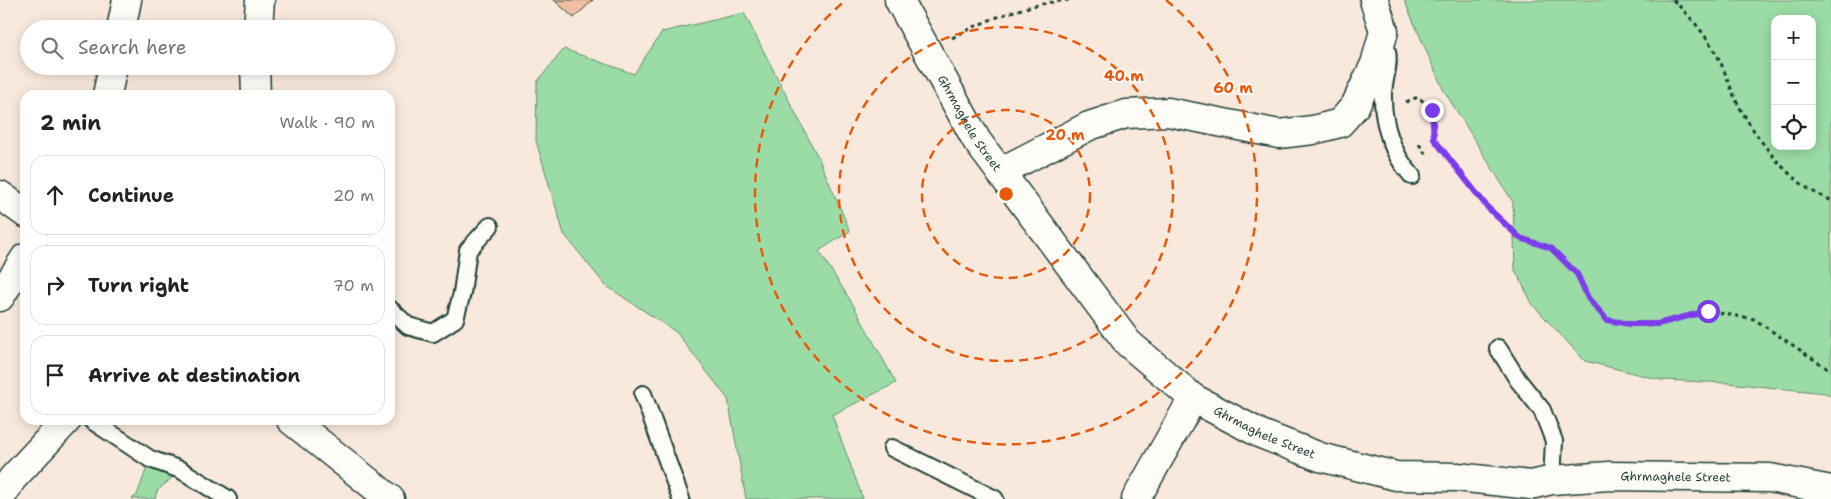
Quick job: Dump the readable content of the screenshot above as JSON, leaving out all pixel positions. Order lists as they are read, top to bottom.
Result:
{
  "streets": {
    "street": ["Ghrmaghele Street"]
  },
  "page": {
    "map_buttons": ["+", "−"],
    "search": "Search here",
    "heading": ["2 min", "Walk · 90 m"],
    "list": [
      ["Continue", "20 m"],
      ["Turn right", "70 m"],
      "Arrive at destination"
    ]
  },
  "rings": ["40 m", "60 m", "20 m"]
}
